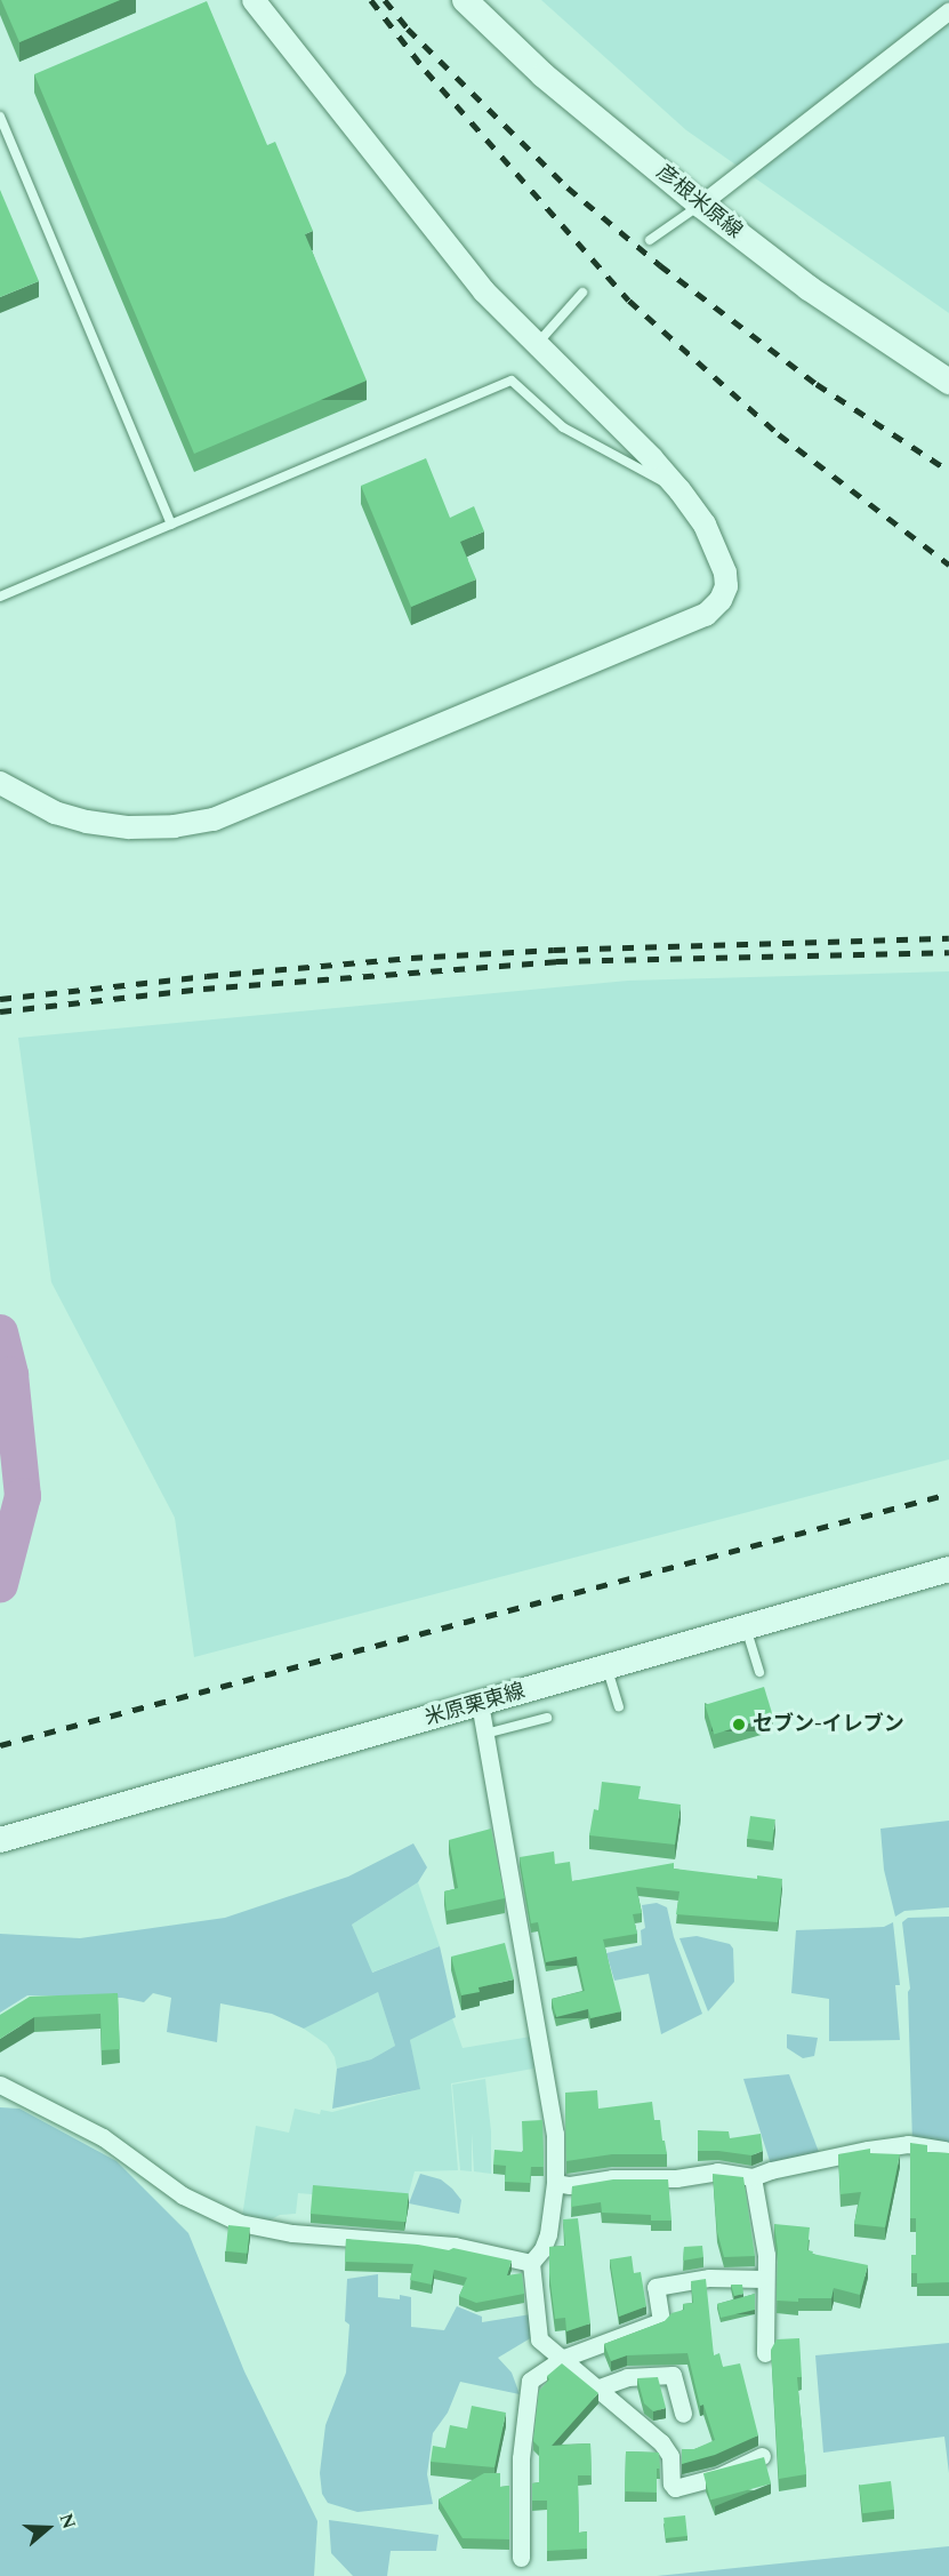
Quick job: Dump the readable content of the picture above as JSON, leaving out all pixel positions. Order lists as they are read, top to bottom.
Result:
{
  "streets": {
    "main road": ["彦根米原線", "米原栗東線"]
  },
  "places": ["セブン-イレブン"],
  "north": "right"
}
